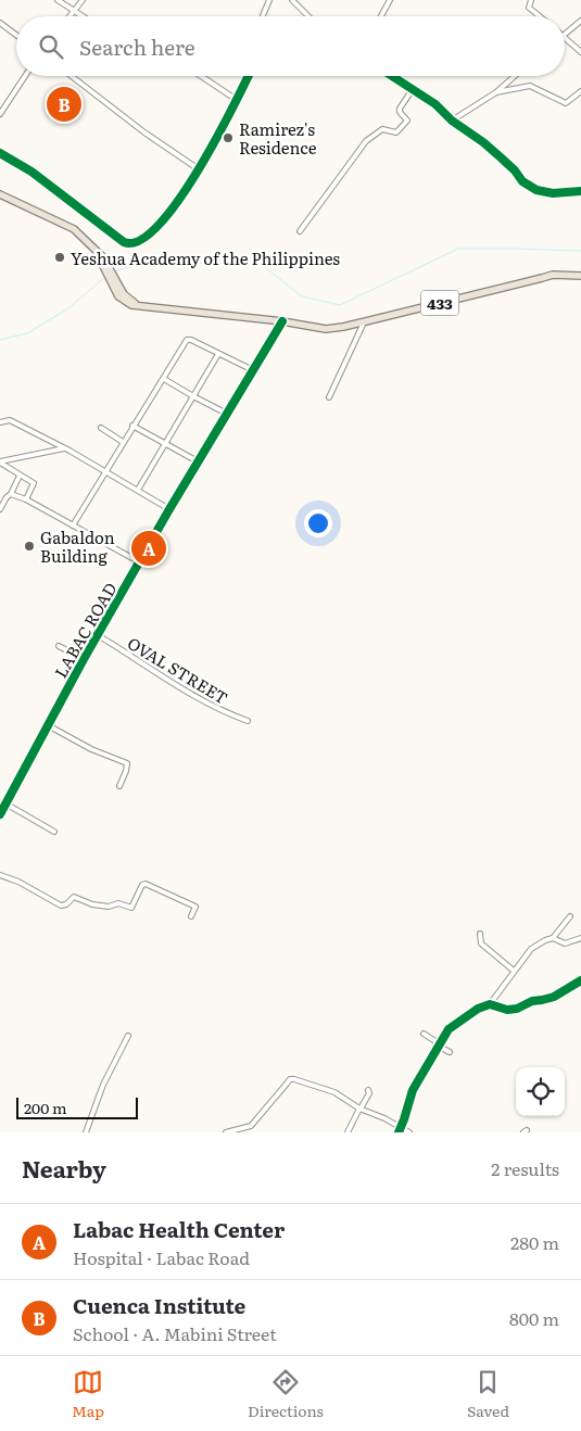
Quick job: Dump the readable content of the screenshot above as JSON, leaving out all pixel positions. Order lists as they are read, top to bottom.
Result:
{
  "streets": {
    "main road": ["433"],
    "street": ["LABAC ROAD", "OVAL STREET"]
  },
  "crossings": [
    ["433", "LABAC ROAD"],
    ["LABAC ROAD", "OVAL STREET"]
  ],
  "places": ["Ramirez's Residence", "Yeshua Academy of the Philippines", "Gabaldon Building"],
  "scale_bar": "200 m",
  "page": {
    "search": "Search here",
    "pins": ["B", "A"],
    "scale": "200 m",
    "heading": ["Nearby", "2 results"],
    "list": [
      {
        "mark": "A",
        "name": "Labac Health Center",
        "note": "Hospital · Labac Road",
        "value": "280 m"
      },
      {
        "mark": "B",
        "name": "Cuenca Institute",
        "note": "School · A. Mabini Street",
        "value": "800 m"
      }
    ],
    "nav": ["Map", "Directions", "Saved"]
  }
}
